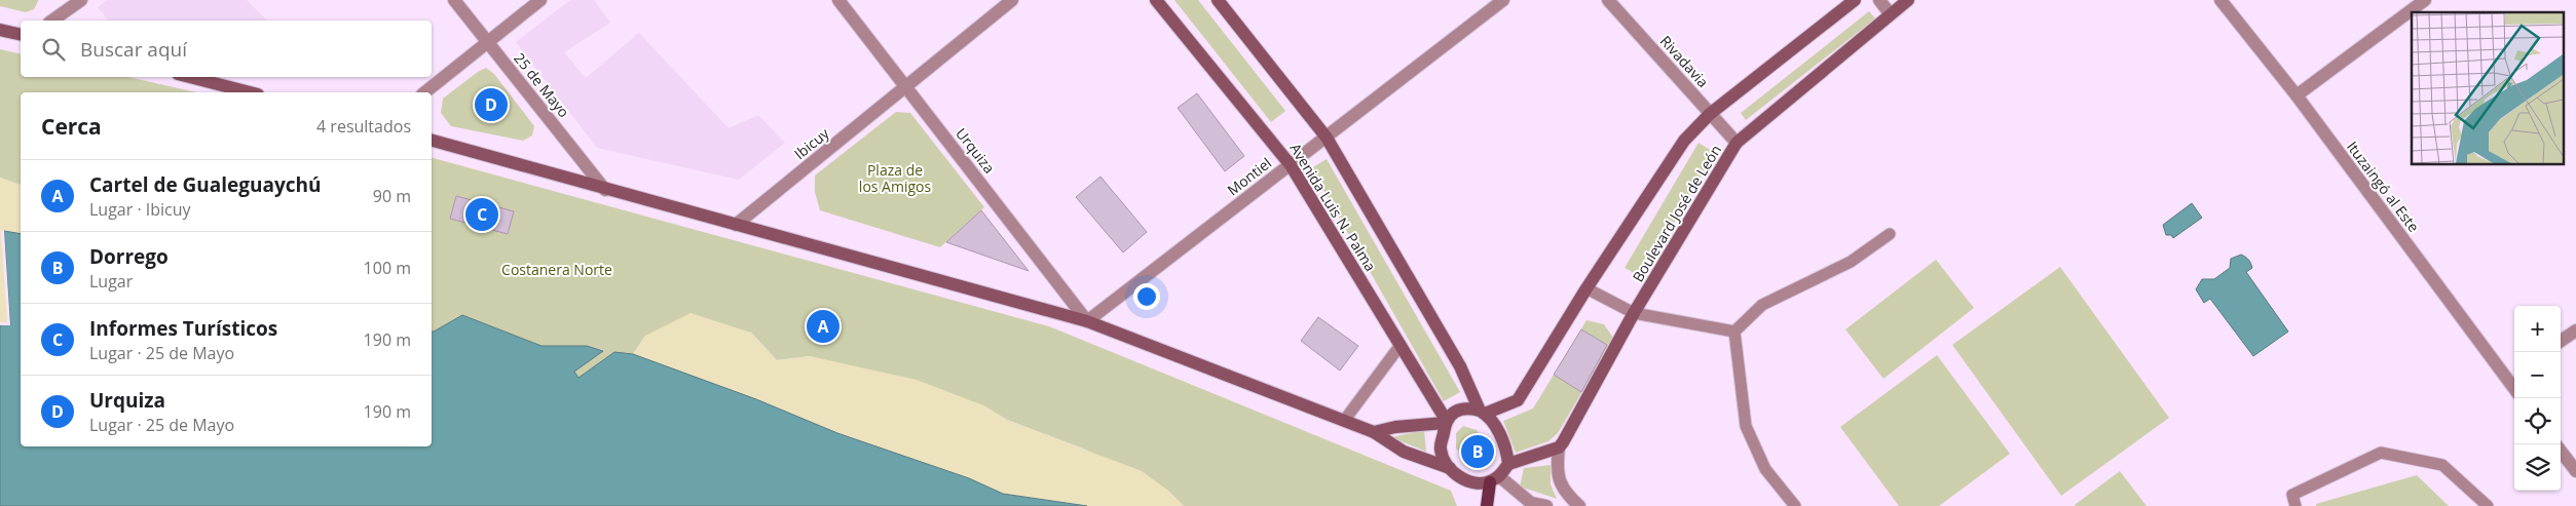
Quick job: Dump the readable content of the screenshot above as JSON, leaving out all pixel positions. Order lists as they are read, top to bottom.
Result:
{
  "streets": {
    "main road": ["Avenida Luis N. Palma", "Boulevard José de León"],
    "street": [
      "Rivadavia",
      "25 de Mayo",
      "Ibicuy",
      "Urquiza",
      "Montiel",
      "Ituzaingó al Este"
    ]
  },
  "crossings": [
    ["Rivadavia", "Boulevard José de León"],
    ["Ibicuy", "Urquiza"],
    ["Urquiza", "Montiel"],
    ["Montiel", "Avenida Luis N. Palma"],
    ["Avenida Luis N. Palma", "Boulevard José de León"]
  ],
  "parks": ["Plaza de los Amigos", "Costanera Norte"],
  "page": {
    "search": "Buscar aquí",
    "pins": [
      "D",
      "C",
      "A",
      "B"
    ],
    "heading": ["Cerca", "4 resultados"],
    "list": [
      {
        "mark": "A",
        "name": "Cartel de Gualeguaychú",
        "note": "Lugar · Ibicuy",
        "value": "90 m"
      },
      {
        "mark": "B",
        "name": "Dorrego",
        "note": "Lugar",
        "value": "100 m"
      },
      {
        "mark": "C",
        "name": "Informes Turísticos",
        "note": "Lugar · 25 de Mayo",
        "value": "190 m"
      },
      {
        "mark": "D",
        "name": "Urquiza",
        "note": "Lugar · 25 de Mayo",
        "value": "190 m"
      }
    ],
    "map_buttons": ["+", "−"]
  }
}
